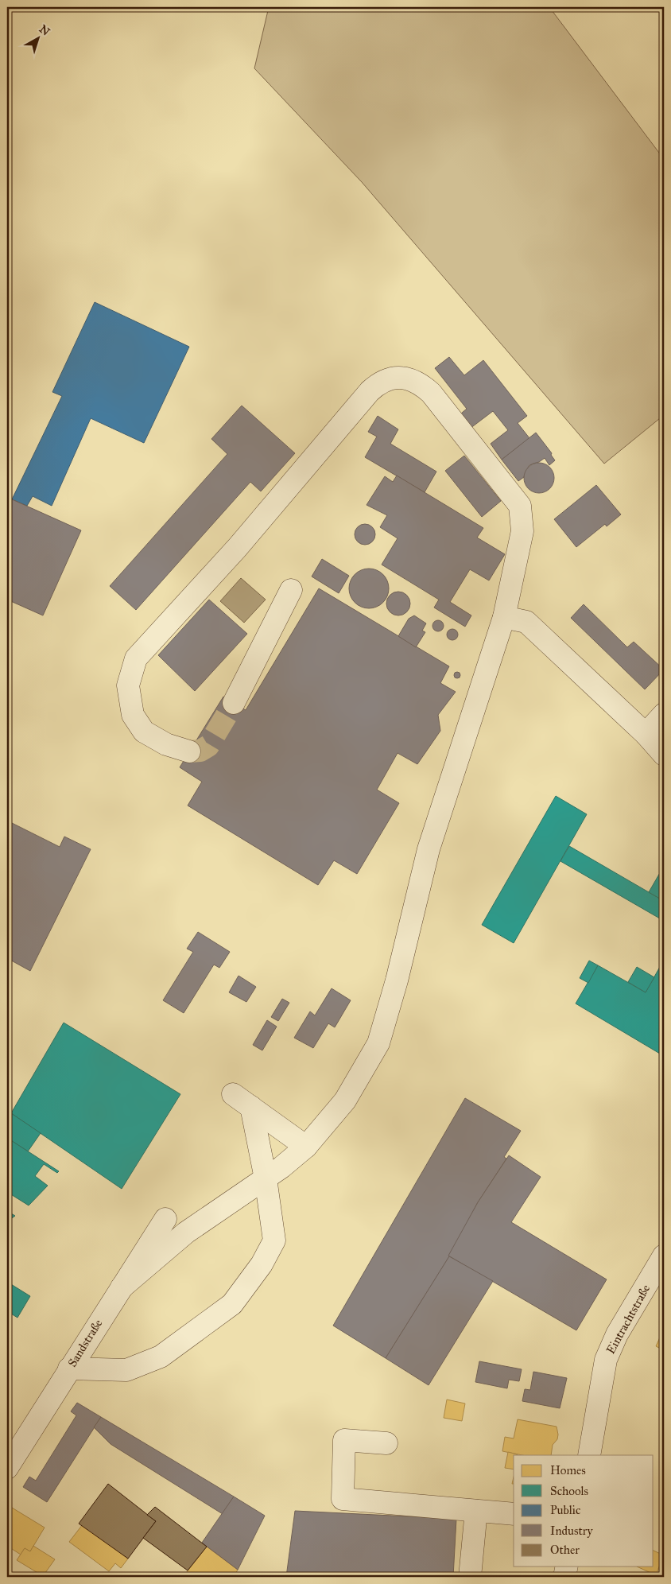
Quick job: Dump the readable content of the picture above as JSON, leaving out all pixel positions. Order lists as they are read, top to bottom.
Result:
{
  "streets": {
    "street": ["Eintrachtstraße", "Sandstraße"]
  },
  "legend": [
    "Homes",
    "Schools",
    "Public",
    "Industry",
    "Other"
  ],
  "north": "top right"
}
